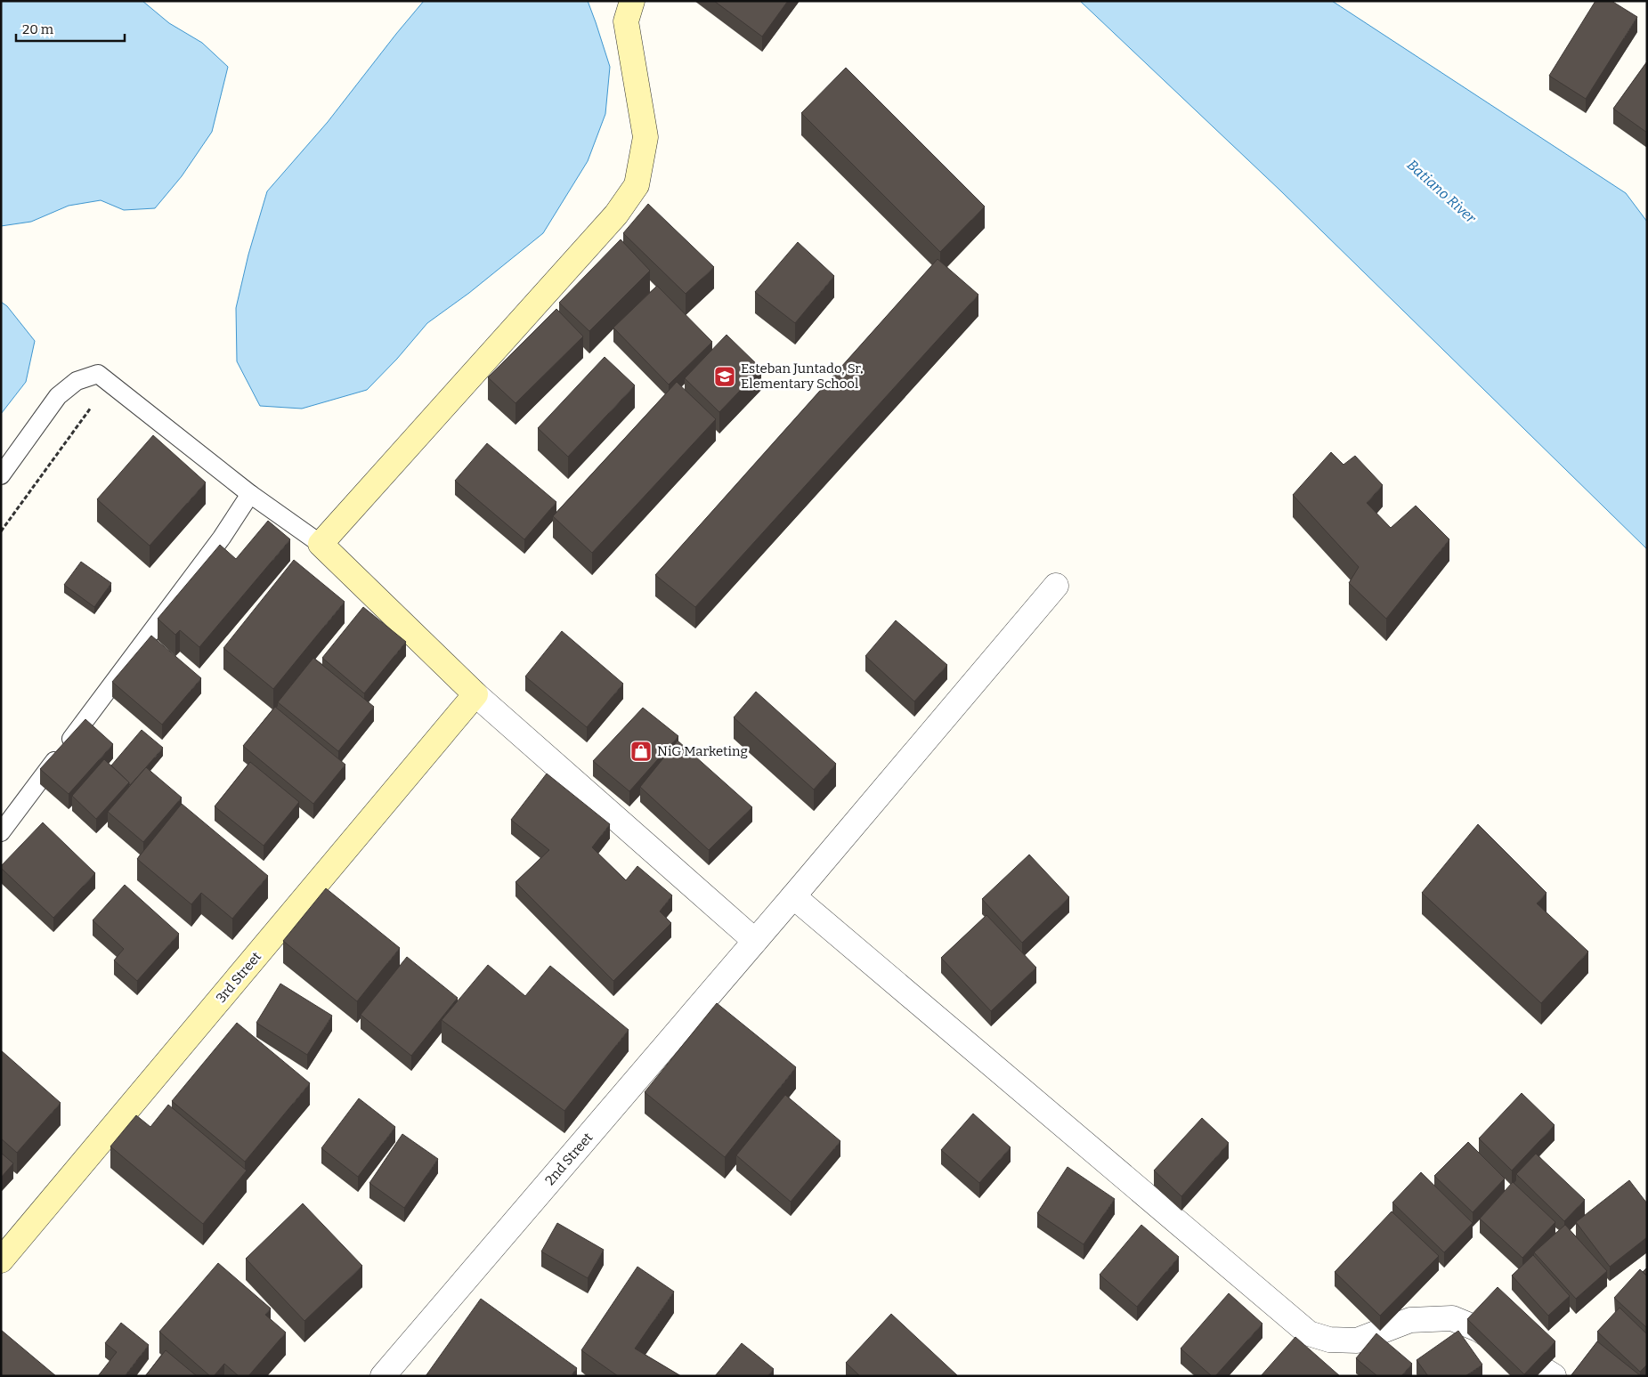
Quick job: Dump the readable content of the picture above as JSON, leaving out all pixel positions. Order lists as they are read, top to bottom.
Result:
{
  "streets": {
    "street": ["3rd Street", "2nd Street"]
  },
  "water": ["Batiano River"],
  "places": {
    "school or university": ["Esteban Juntado, Sr. Elementary School"],
    "shop": ["NiG Marketing"]
  },
  "scale_bar": "20 m"
}
